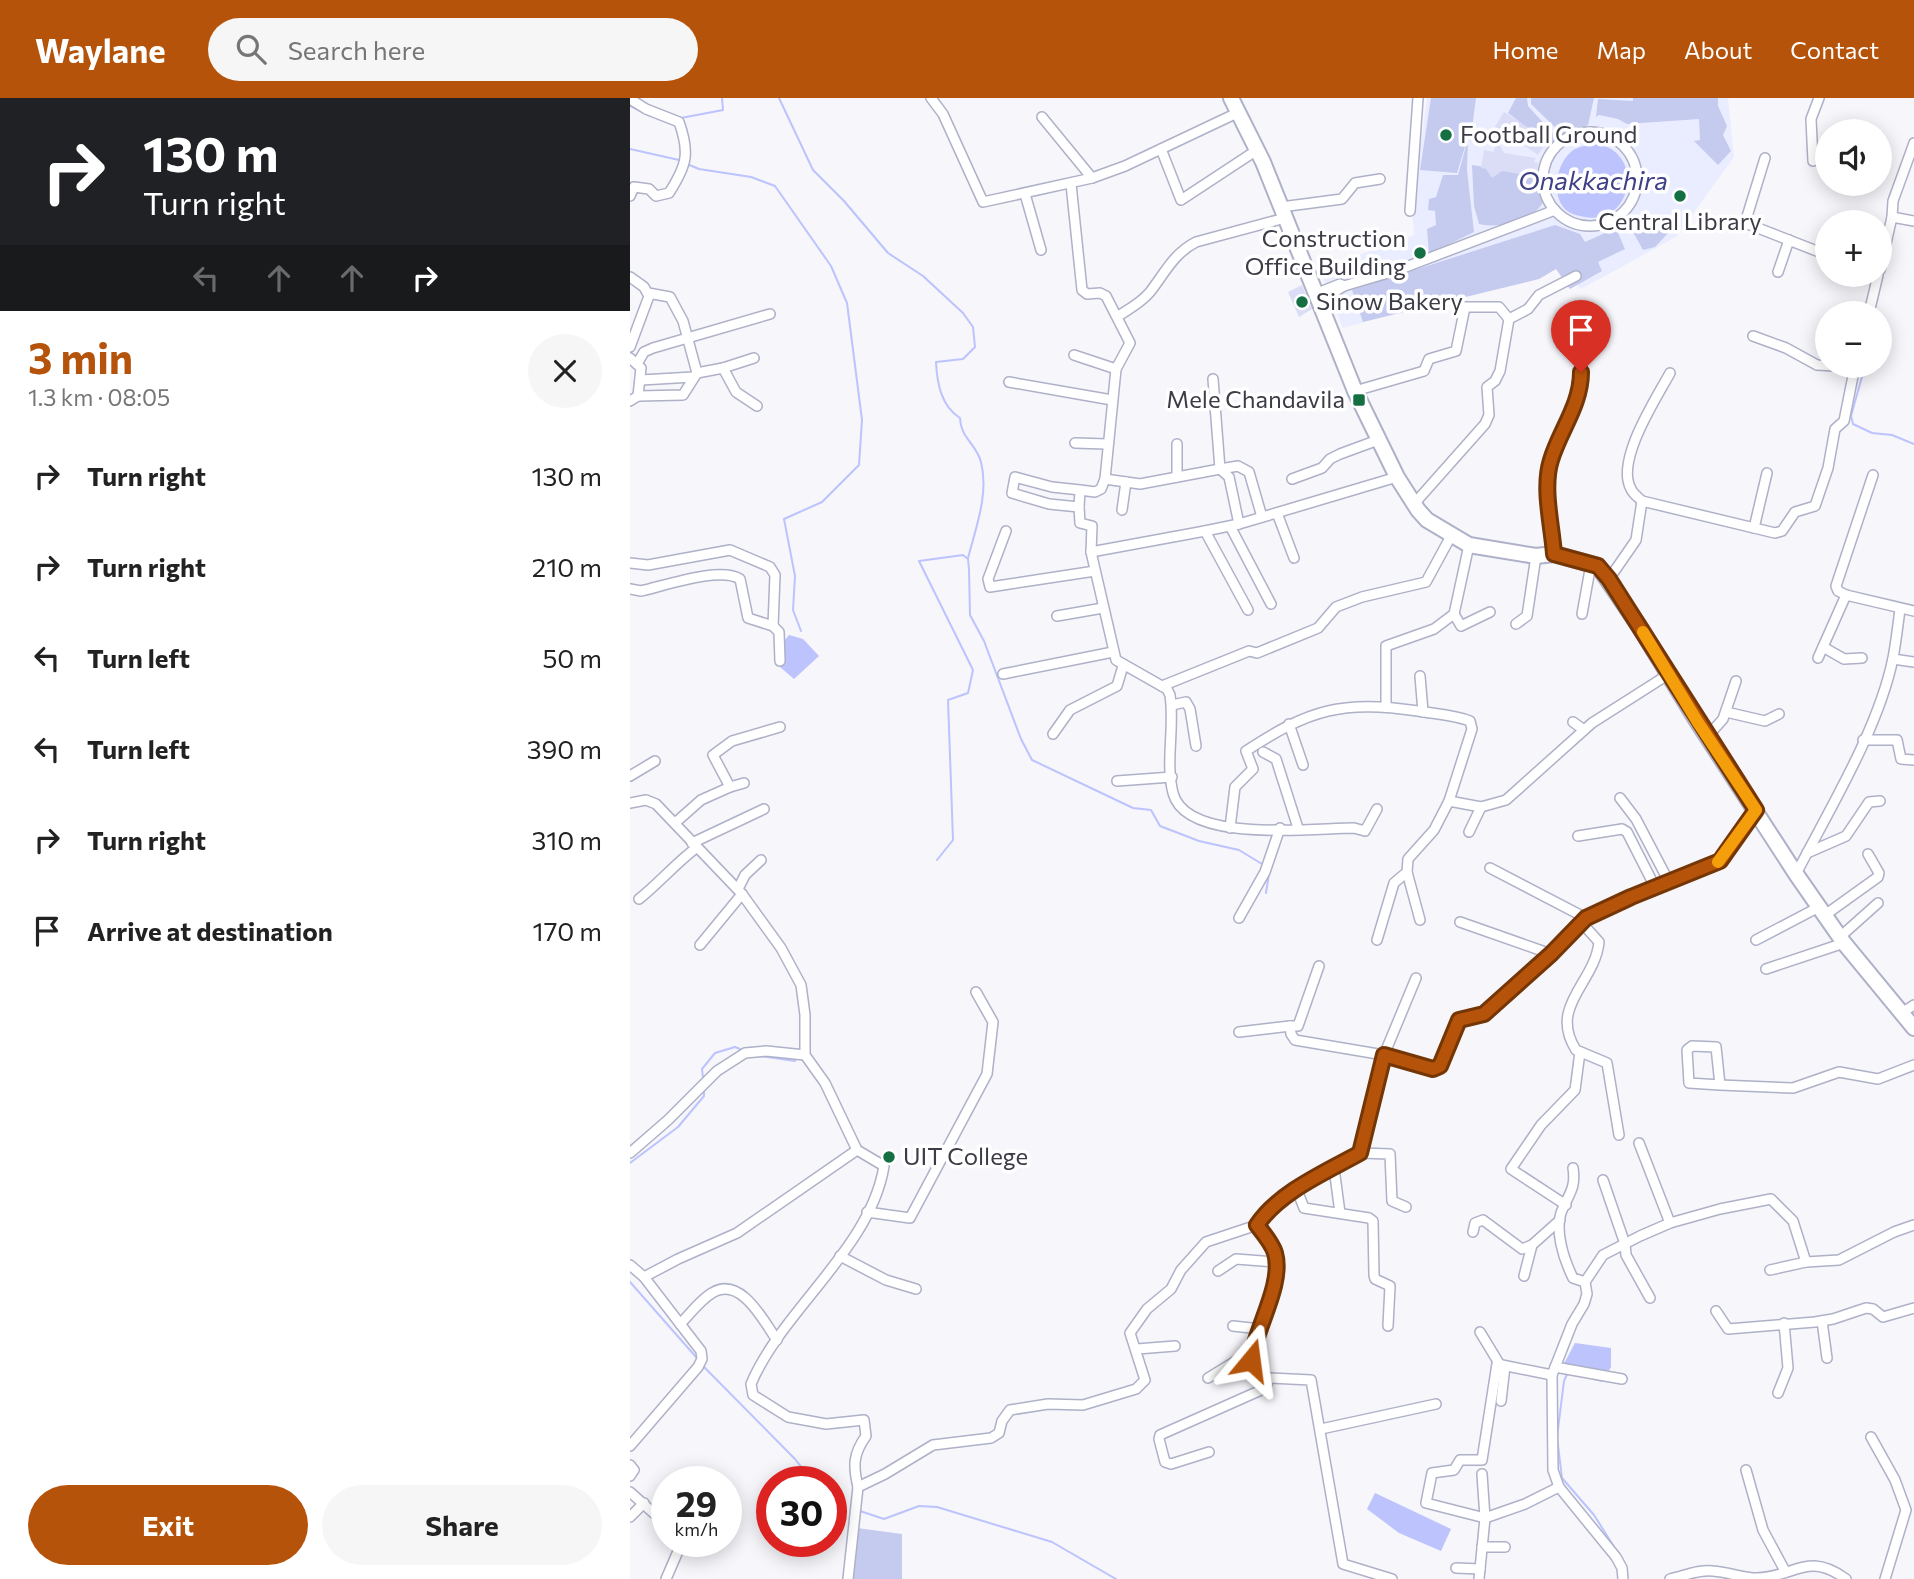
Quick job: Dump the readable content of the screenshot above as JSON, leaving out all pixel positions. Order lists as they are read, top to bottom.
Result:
{
  "water": ["Onakkachira"],
  "places": {
    "other": [
      "Football Ground",
      "Central Library",
      "Construction Office Building",
      "Sinow Bakery",
      "UIT College"
    ],
    "transit": ["Mele Chandavila"]
  },
  "page": {
    "header": "Waylane",
    "search": "Search here",
    "nav": [
      "Home",
      "Map",
      "About",
      "Contact"
    ],
    "turn": ["130 m", "Turn right"],
    "map_buttons": ["+", "−"],
    "heading": ["3 min", "1.3 km · 08:05"],
    "list": [
      {
        "name": "Turn right",
        "value": "130 m"
      },
      {
        "name": "Turn right",
        "value": "210 m"
      },
      {
        "name": "Turn left",
        "value": "50 m"
      },
      {
        "name": "Turn left",
        "value": "390 m"
      },
      {
        "name": "Turn right",
        "value": "310 m"
      },
      {
        "name": "Arrive at destination",
        "value": "170 m"
      }
    ],
    "speed": "29 km/h",
    "limit": "30",
    "buttons": ["Exit", "Share"]
  }
}
